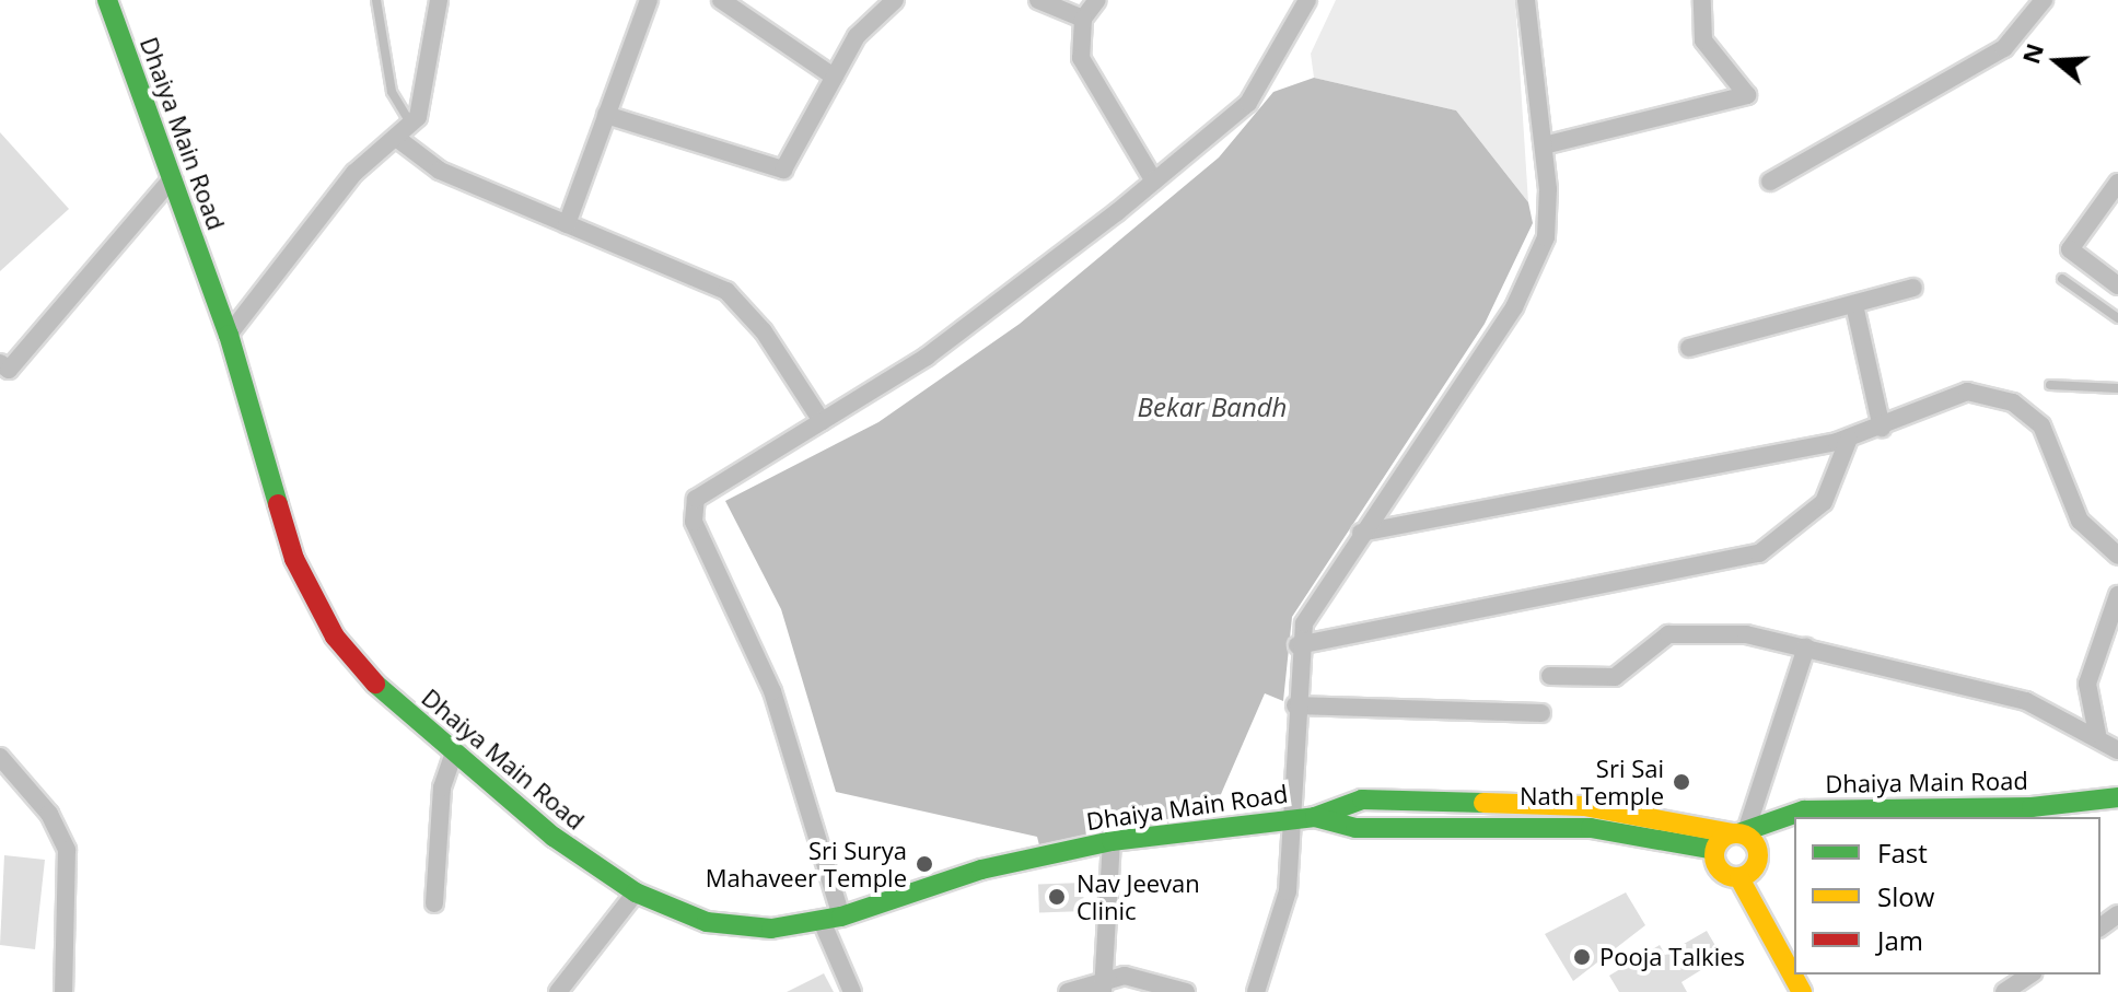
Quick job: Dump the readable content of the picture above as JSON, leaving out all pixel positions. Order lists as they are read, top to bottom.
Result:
{
  "streets": {
    "main road": ["Dhaiya Main Road"]
  },
  "water": ["Bekar Bandh"],
  "places": [
    "Sri Sai Nath Temple",
    "Sri Surya Mahaveer Temple",
    "Nav Jeevan Clinic",
    "Pooja Talkies"
  ],
  "legend": ["Fast", "Slow", "Jam"],
  "north": "left"
}
